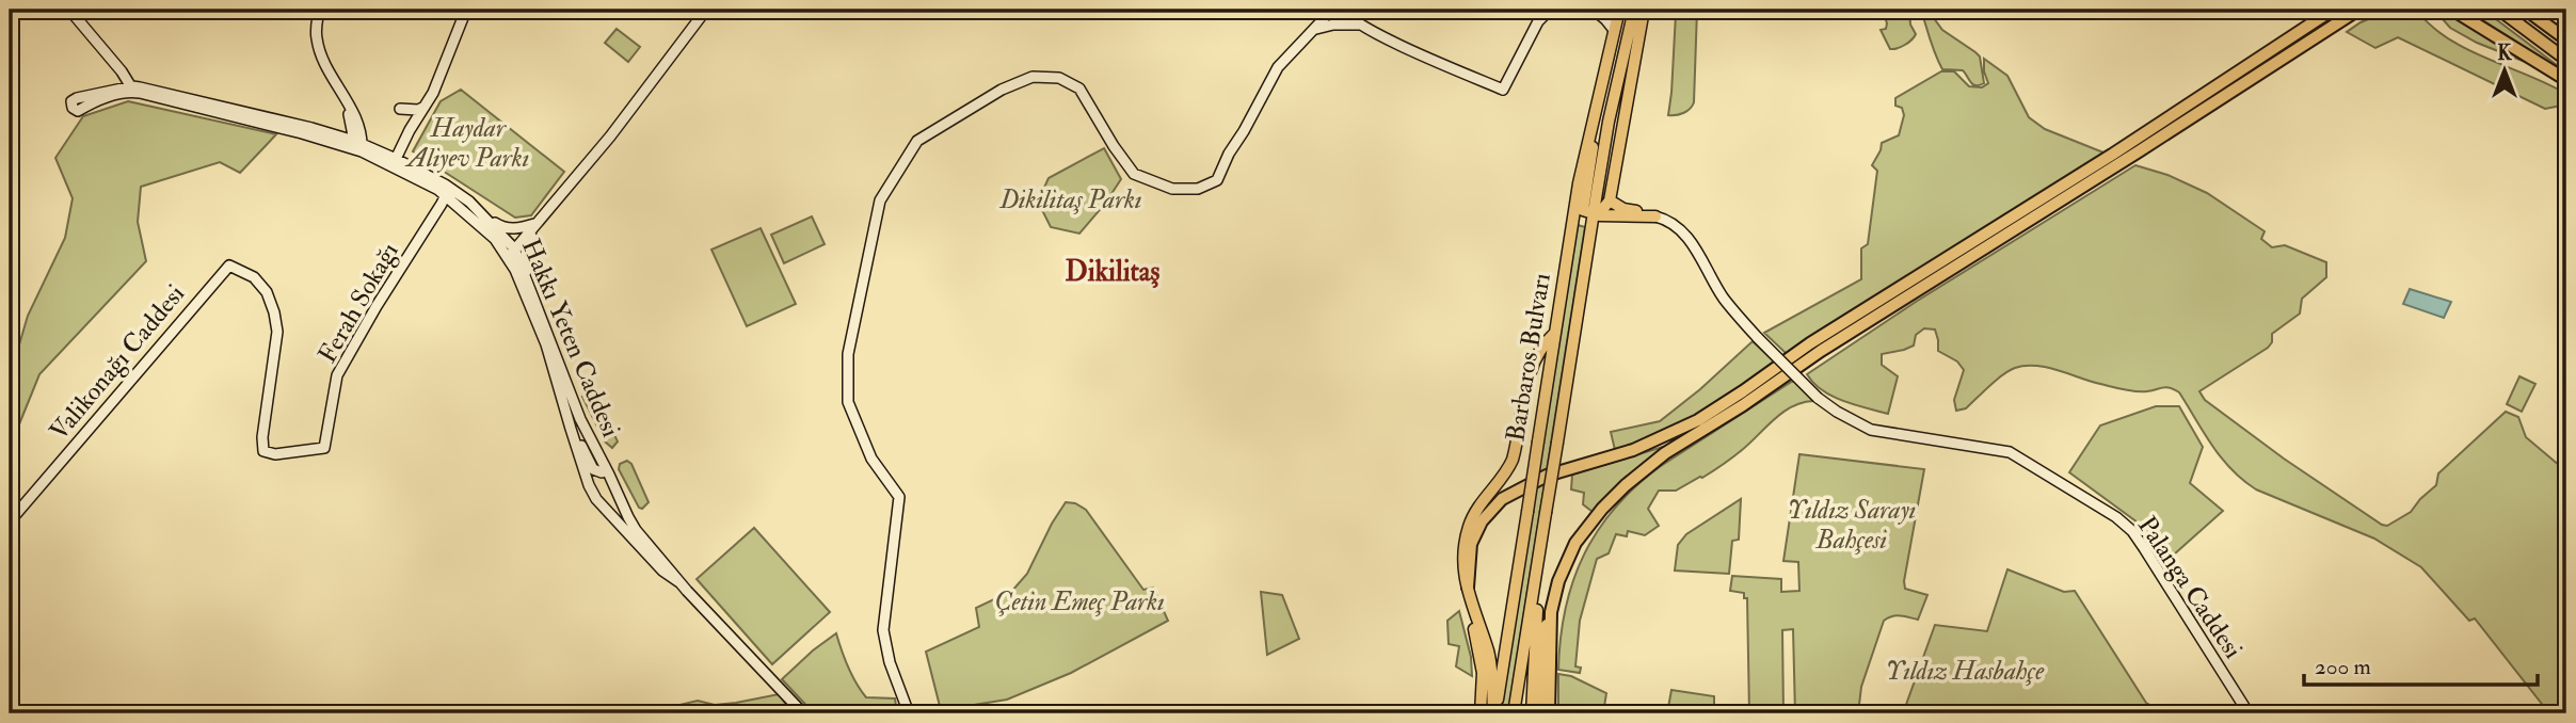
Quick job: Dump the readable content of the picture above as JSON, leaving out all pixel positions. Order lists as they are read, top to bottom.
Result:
{
  "streets": {
    "main road": ["Barbaros Bulvarı"],
    "street": [
      "Ferah Sokağı",
      "Hakkı Yeten Caddesi",
      "Valikonağı Caddesi",
      "Palanga Caddesi"
    ]
  },
  "crossings": [
    ["Ferah Sokağı", "Hakkı Yeten Caddesi"],
    ["Ferah Sokağı", "Valikonağı Caddesi"]
  ],
  "districts": ["Dikilitaş"],
  "parks": [
    "Haydar Aliyev Parkı",
    "Dikilitaş Parkı",
    "Yıldız Sarayı Bahçesi",
    "Çetin Emeç Parkı",
    "Yıldız Hasbahçe"
  ],
  "scale_bar": "200 m",
  "north": "top"
}
